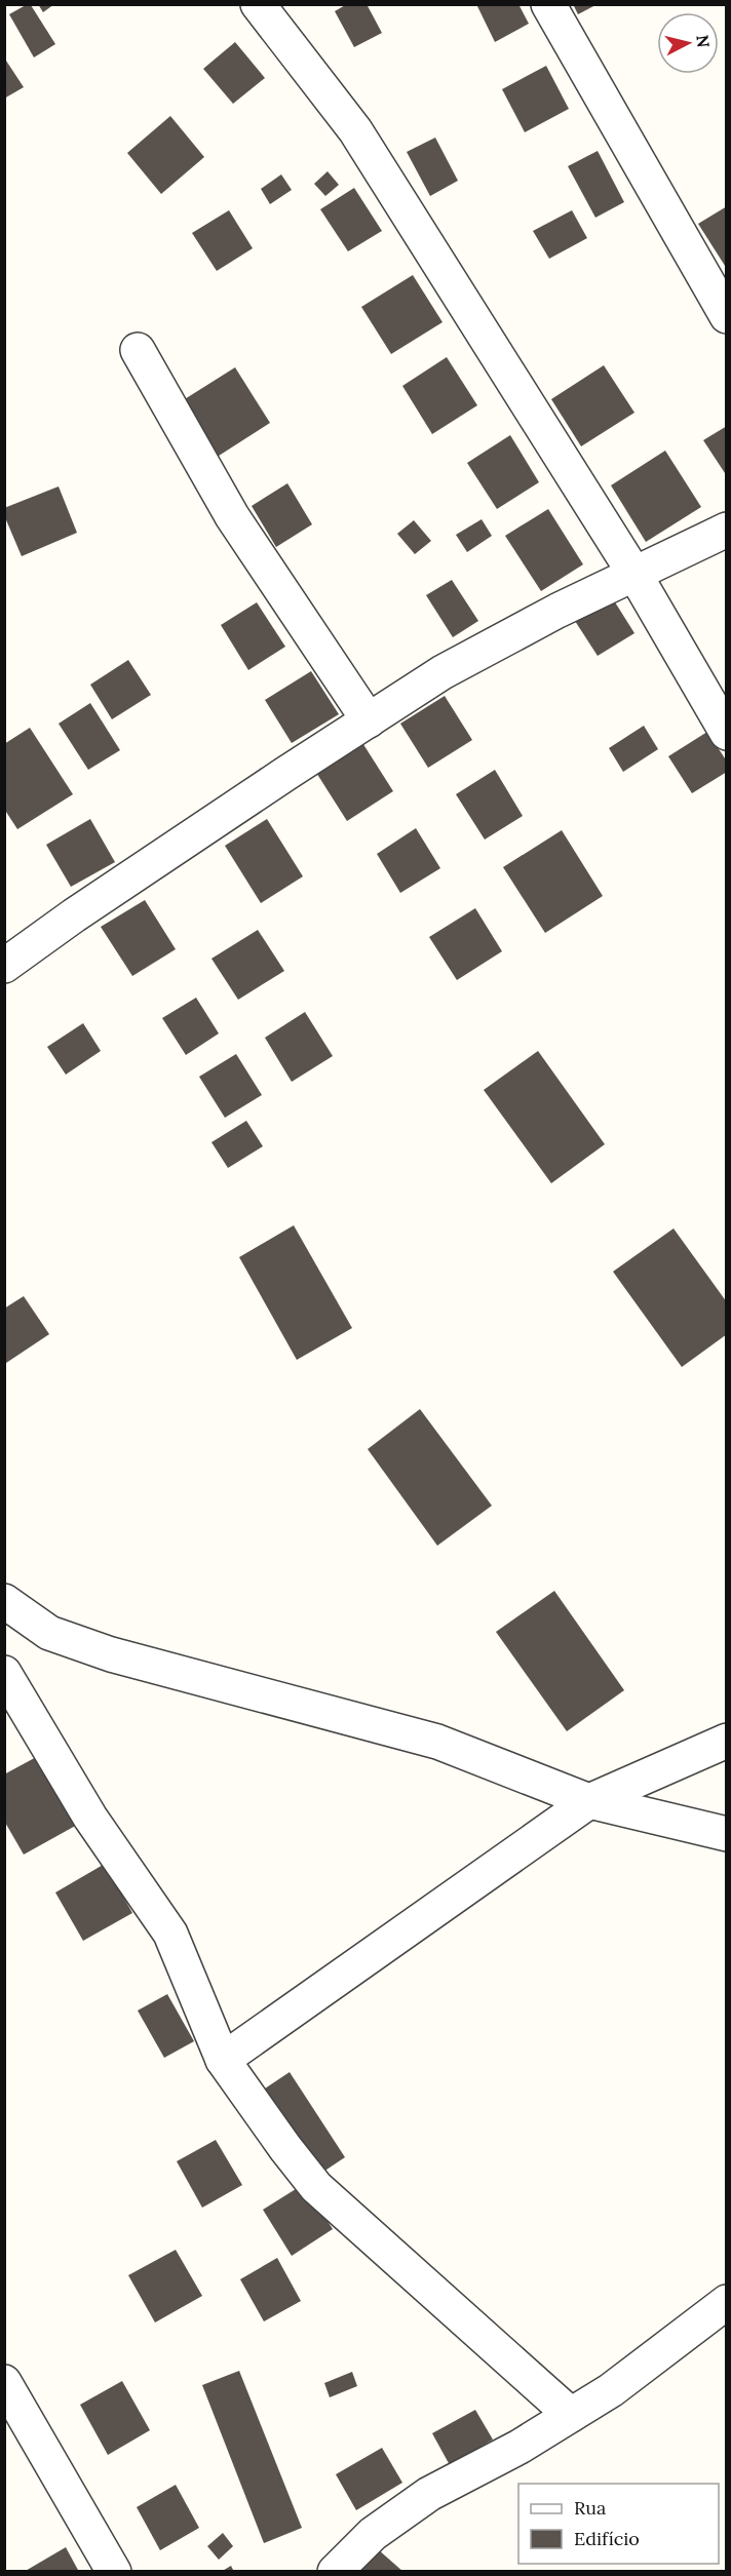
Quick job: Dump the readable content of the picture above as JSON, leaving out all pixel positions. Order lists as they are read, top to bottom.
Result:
{
  "legend": ["Rua", "Edifício"],
  "north": "right"
}
